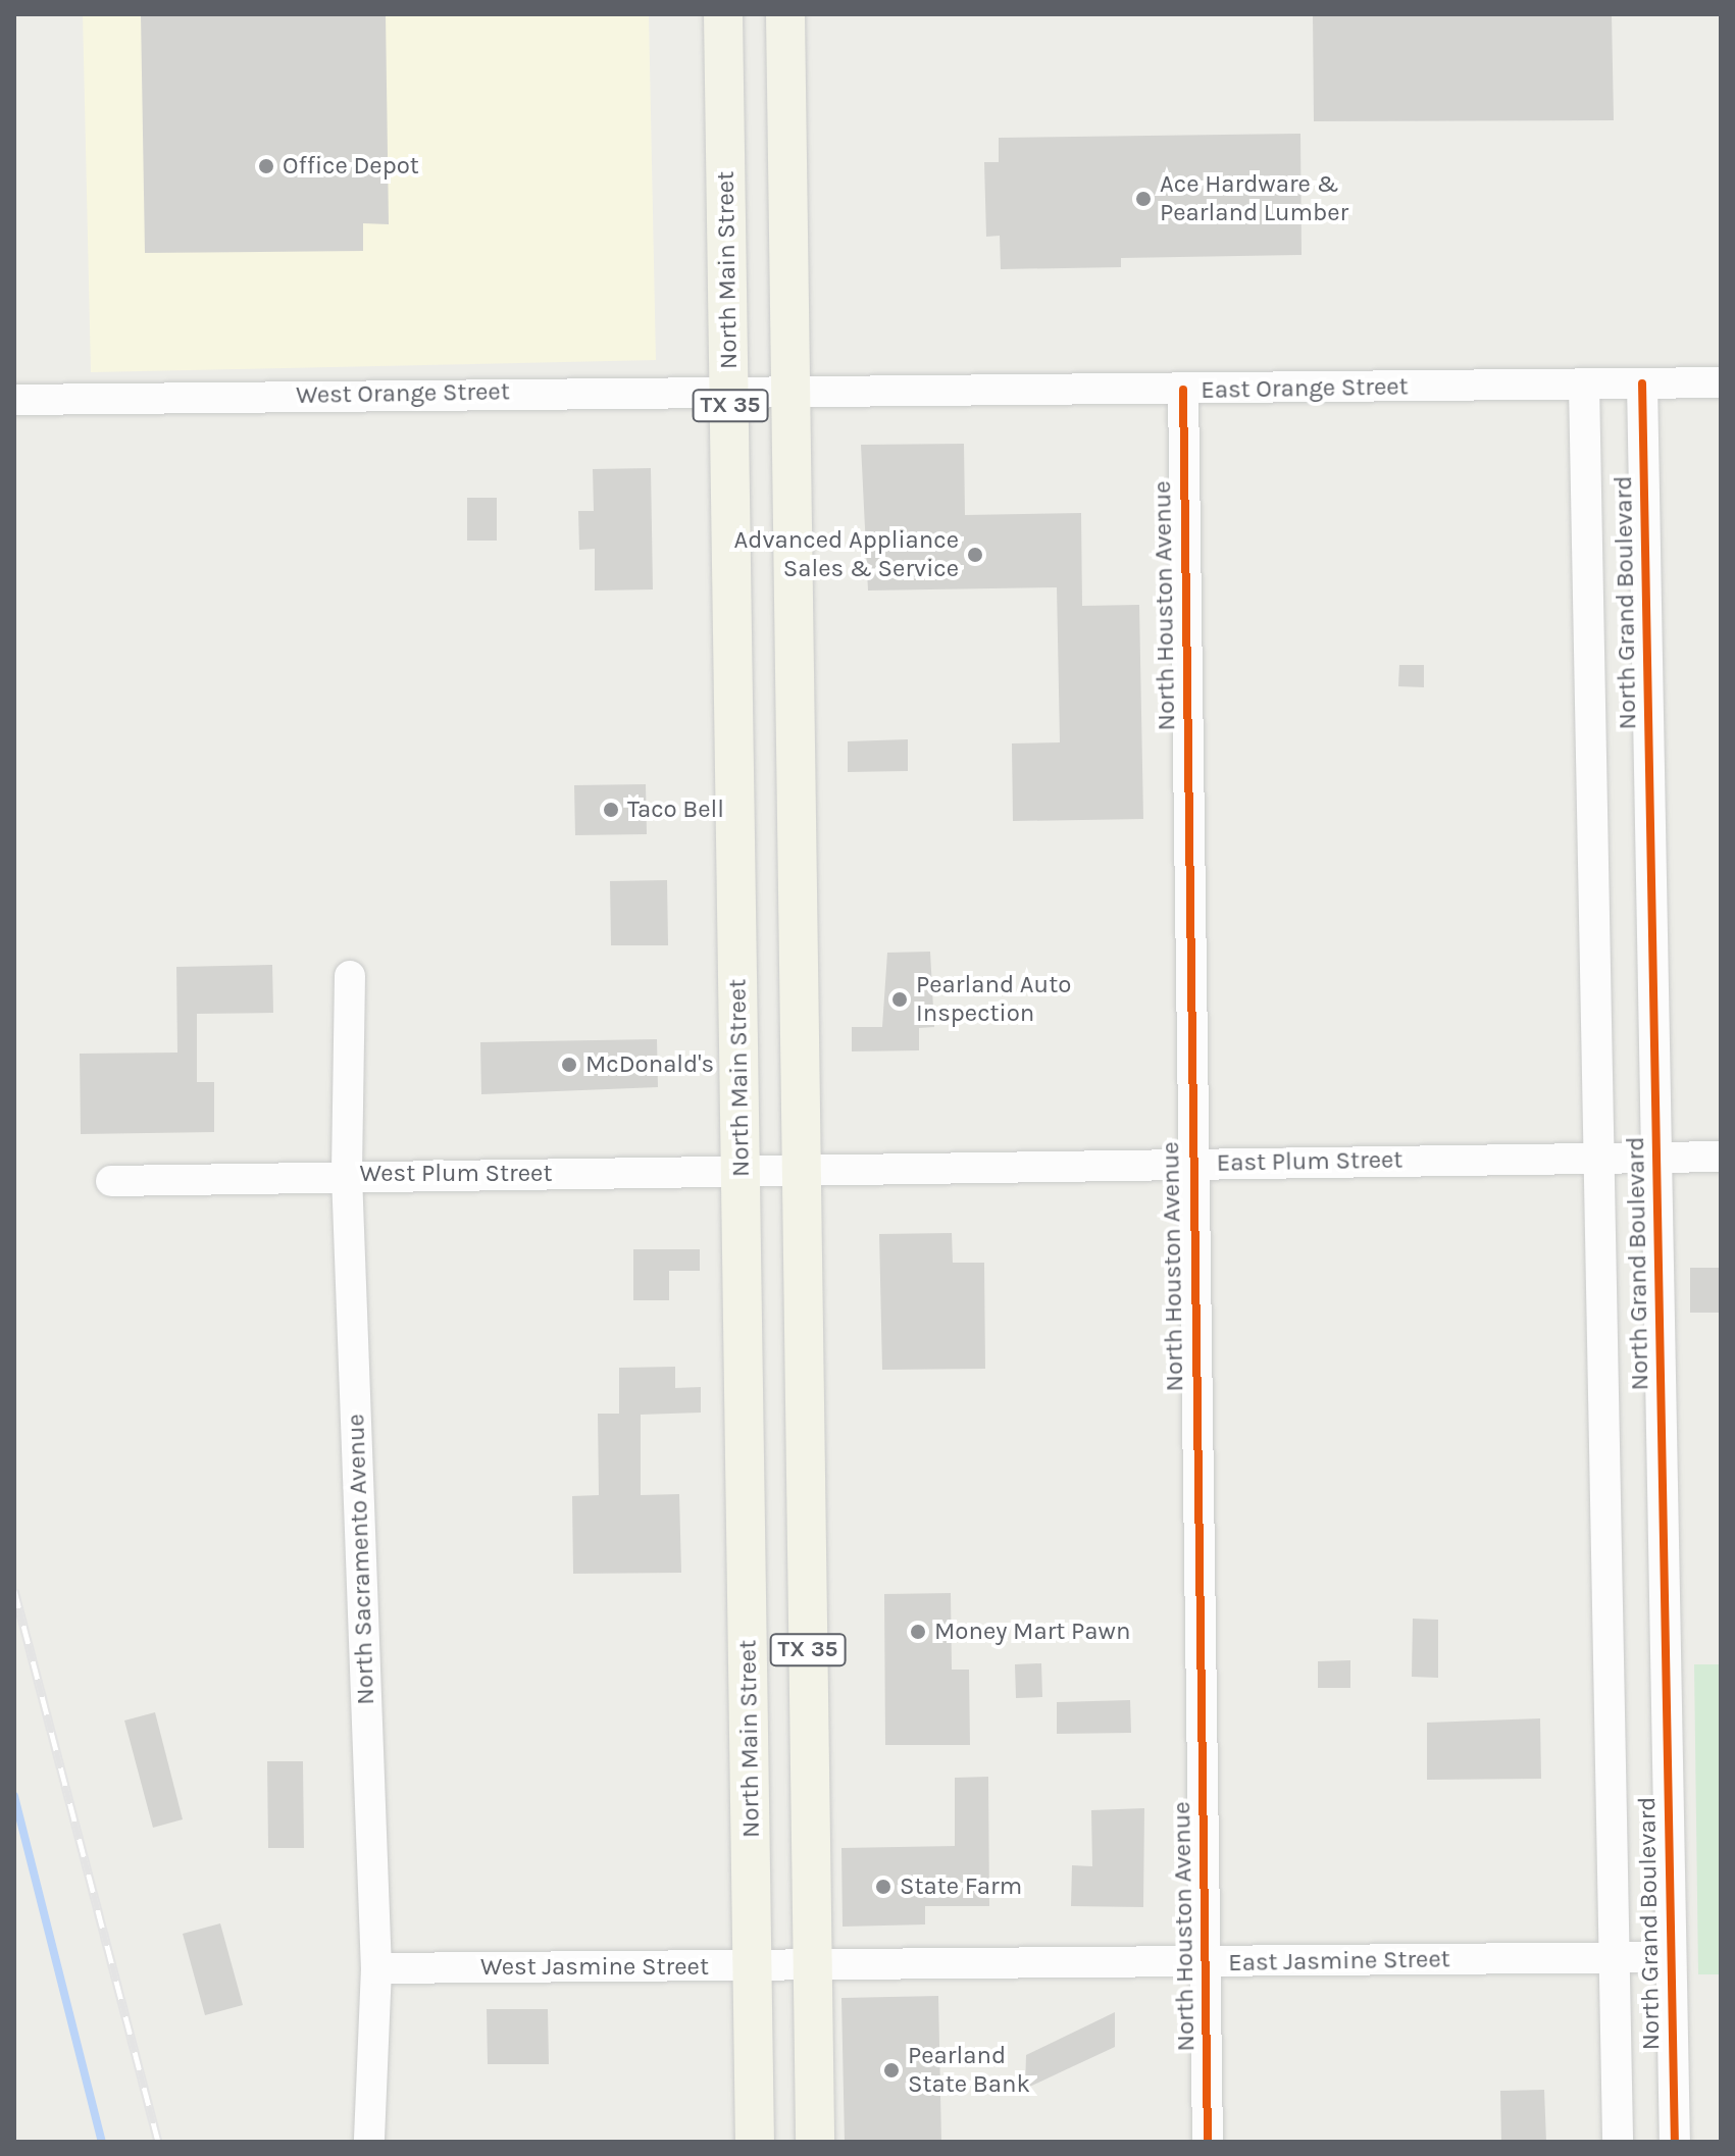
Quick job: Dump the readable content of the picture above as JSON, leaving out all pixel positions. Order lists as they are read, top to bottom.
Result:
{
  "streets": {
    "main road": ["North Main Street", "TX 35"],
    "street": [
      "East Orange Street",
      "West Orange Street",
      "North Grand Boulevard",
      "North Houston Avenue",
      "East Plum Street",
      "West Plum Street",
      "North Sacramento Avenue",
      "East Jasmine Street",
      "West Jasmine Street"
    ]
  },
  "crossings": [
    ["North Main Street", "West Orange Street"],
    ["North Main Street", "West Plum Street"],
    ["North Main Street", "West Jasmine Street"],
    ["East Orange Street", "West Orange Street"],
    ["East Orange Street", "TX 35"],
    ["East Orange Street", "North Grand Boulevard"],
    ["East Orange Street", "North Houston Avenue"],
    ["West Orange Street", "TX 35"],
    ["TX 35", "East Plum Street"],
    ["TX 35", "West Plum Street"],
    ["TX 35", "East Jasmine Street"],
    ["TX 35", "West Jasmine Street"],
    ["North Grand Boulevard", "East Plum Street"],
    ["North Grand Boulevard", "East Jasmine Street"],
    ["North Houston Avenue", "East Plum Street"],
    ["North Houston Avenue", "East Jasmine Street"],
    ["East Plum Street", "West Plum Street"],
    ["West Plum Street", "North Sacramento Avenue"],
    ["North Sacramento Avenue", "West Jasmine Street"],
    ["East Jasmine Street", "West Jasmine Street"]
  ],
  "places": [
    "Office Depot",
    "Ace Hardware & Pearland Lumber",
    "Advanced Appliance Sales & Service",
    "Taco Bell",
    "Pearland Auto Inspection",
    "McDonald's",
    "Money Mart Pawn",
    "State Farm",
    "Pearland State Bank"
  ]
}
